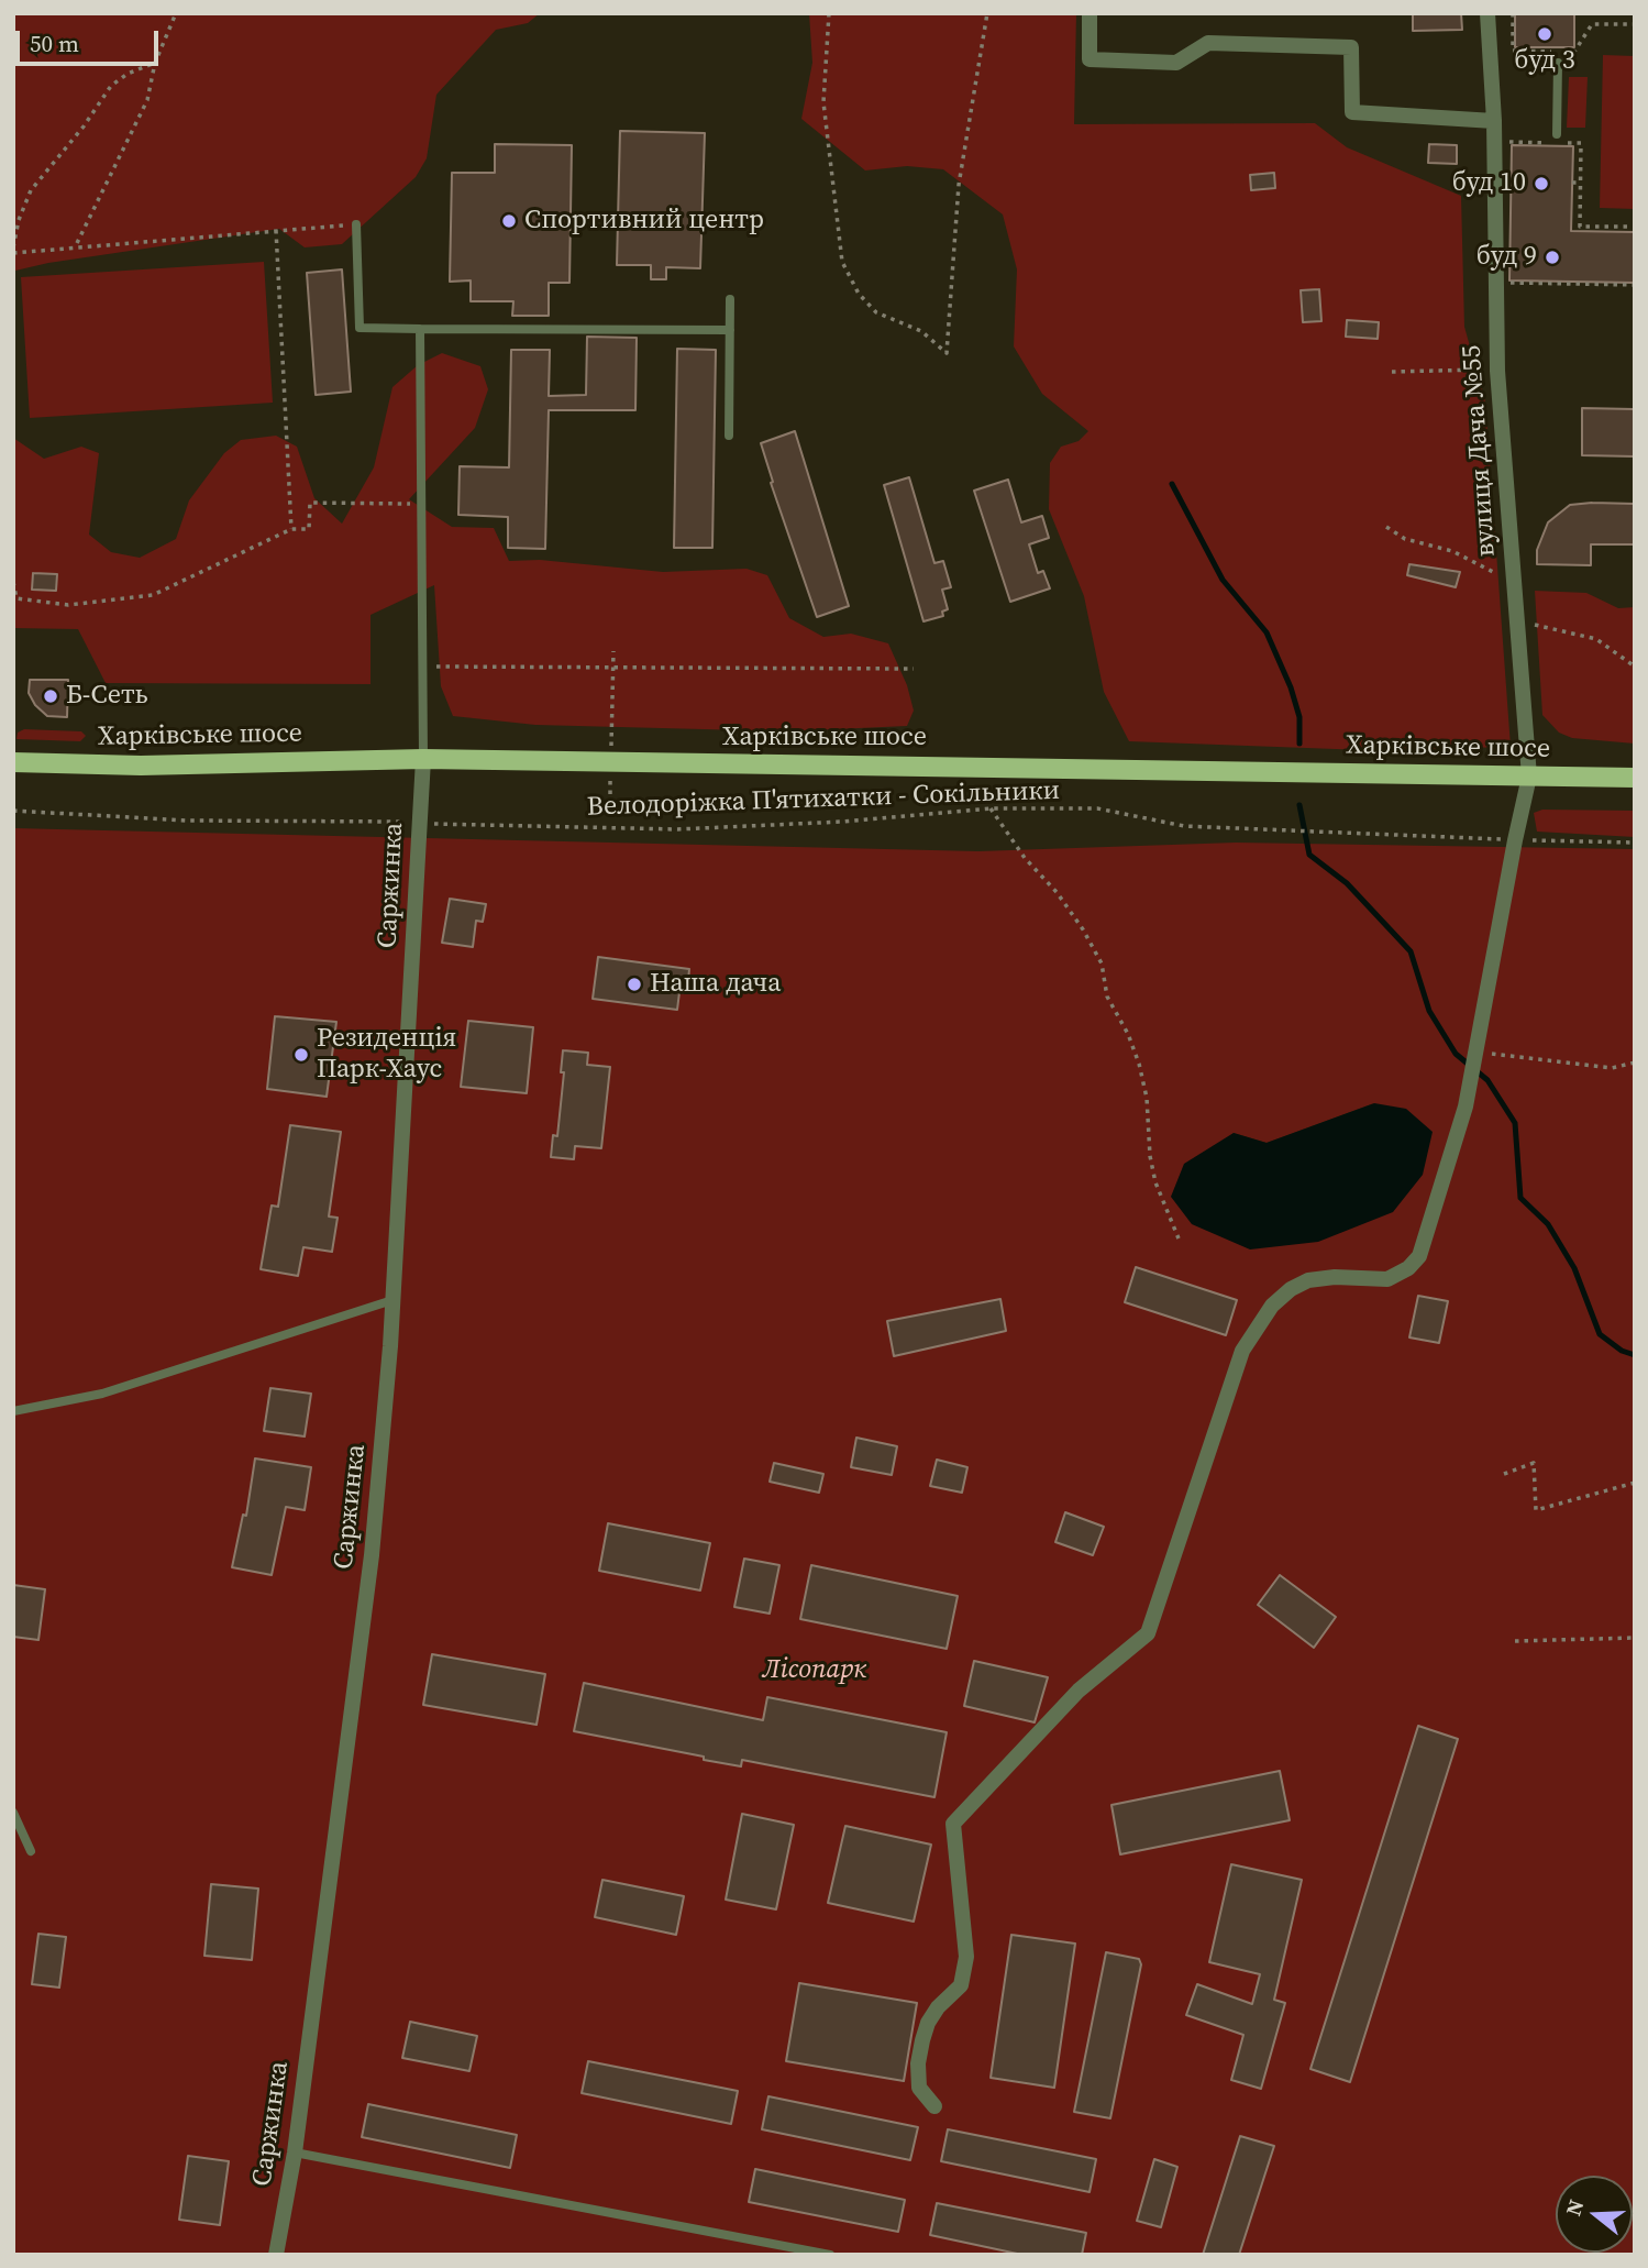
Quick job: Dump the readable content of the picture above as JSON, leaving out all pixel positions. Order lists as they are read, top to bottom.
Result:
{
  "streets": {
    "main road": ["Харківське шосе"],
    "street": ["вулиця Дача №55", "Саржинка"],
    "path": ["Велодоріжка П'ятихатки - Сокільники"]
  },
  "crossings": [
    ["вулиця Дача №55", "Харківське шосе"],
    ["вулиця Дача №55", "Велодоріжка П'ятихатки - Сокільники"],
    ["Харківське шосе", "Саржинка"],
    ["Велодоріжка П'ятихатки - Сокільники", "Саржинка"]
  ],
  "parks": ["Лісопарк"],
  "places": [
    "буд 3",
    "буд 10",
    "Спортивний центр",
    "буд 9",
    "Б-Сеть",
    "Наша дача",
    "Резиденція Парк-Хаус"
  ],
  "scale_bar": "50 m",
  "north": "left"
}
